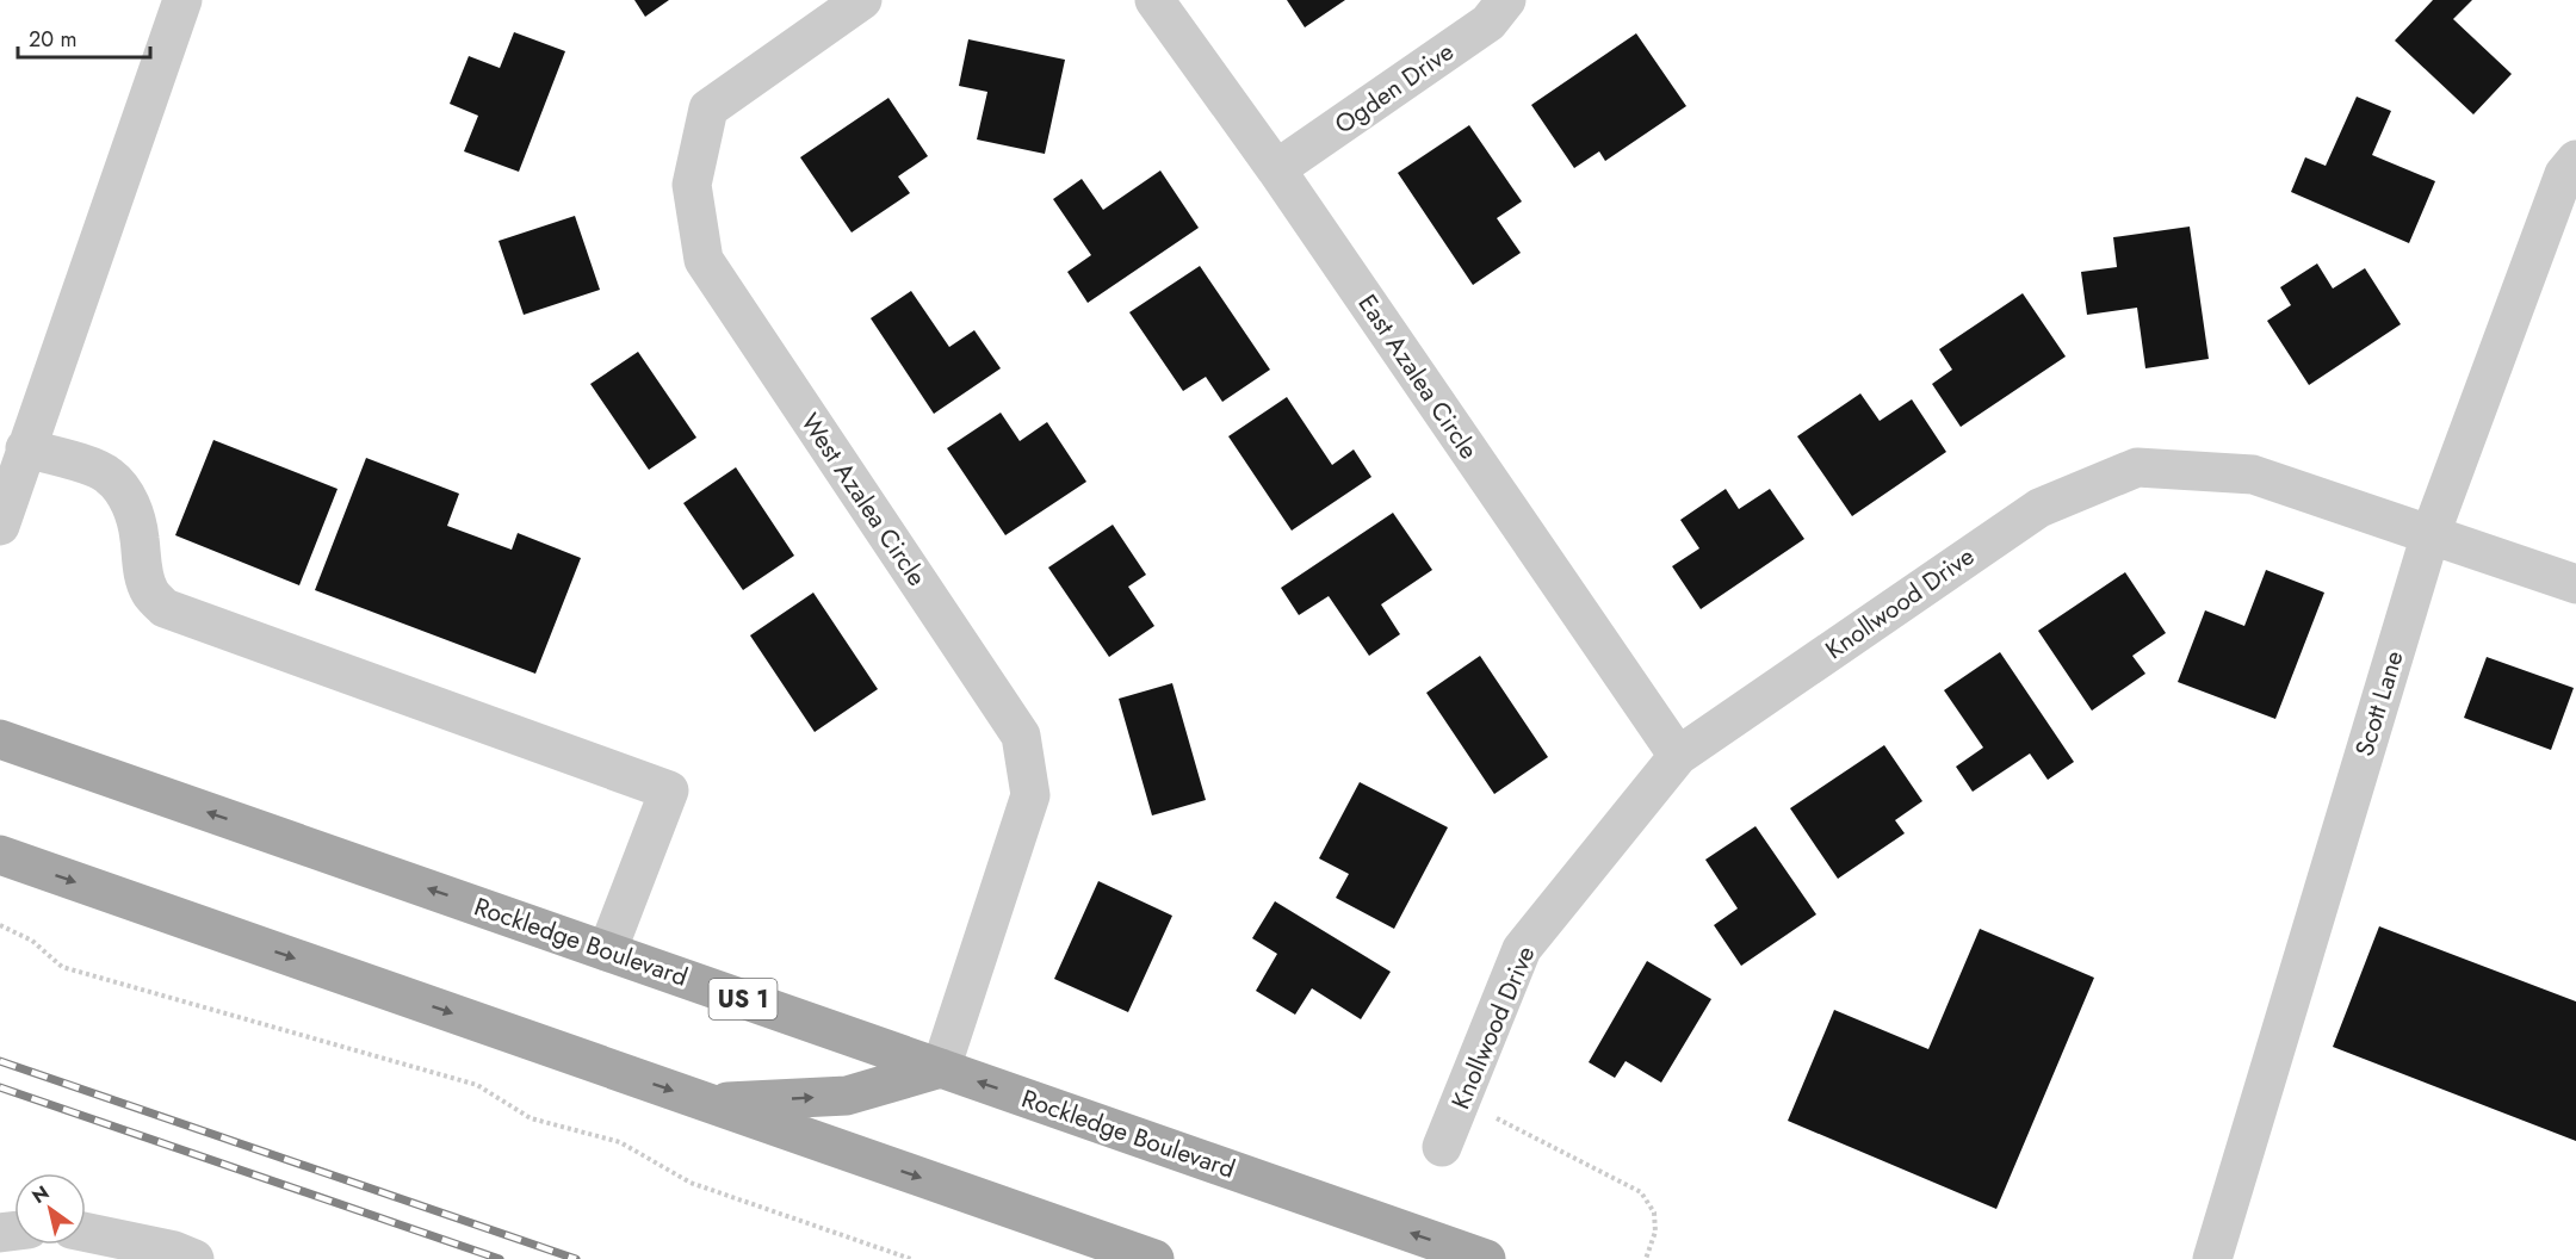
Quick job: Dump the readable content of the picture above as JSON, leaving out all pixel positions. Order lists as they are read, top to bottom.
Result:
{
  "streets": {
    "main road": ["Rockledge Boulevard", "US 1"],
    "street": [
      "Ogden Drive",
      "East Azalea Circle",
      "West Azalea Circle",
      "Knollwood Drive",
      "Scott Lane"
    ]
  },
  "crossings": [
    ["Ogden Drive", "East Azalea Circle"],
    ["East Azalea Circle", "Knollwood Drive"],
    ["West Azalea Circle", "Rockledge Boulevard"],
    ["Knollwood Drive", "Scott Lane"]
  ],
  "scale_bar": "20 m",
  "north": "top left"
}
